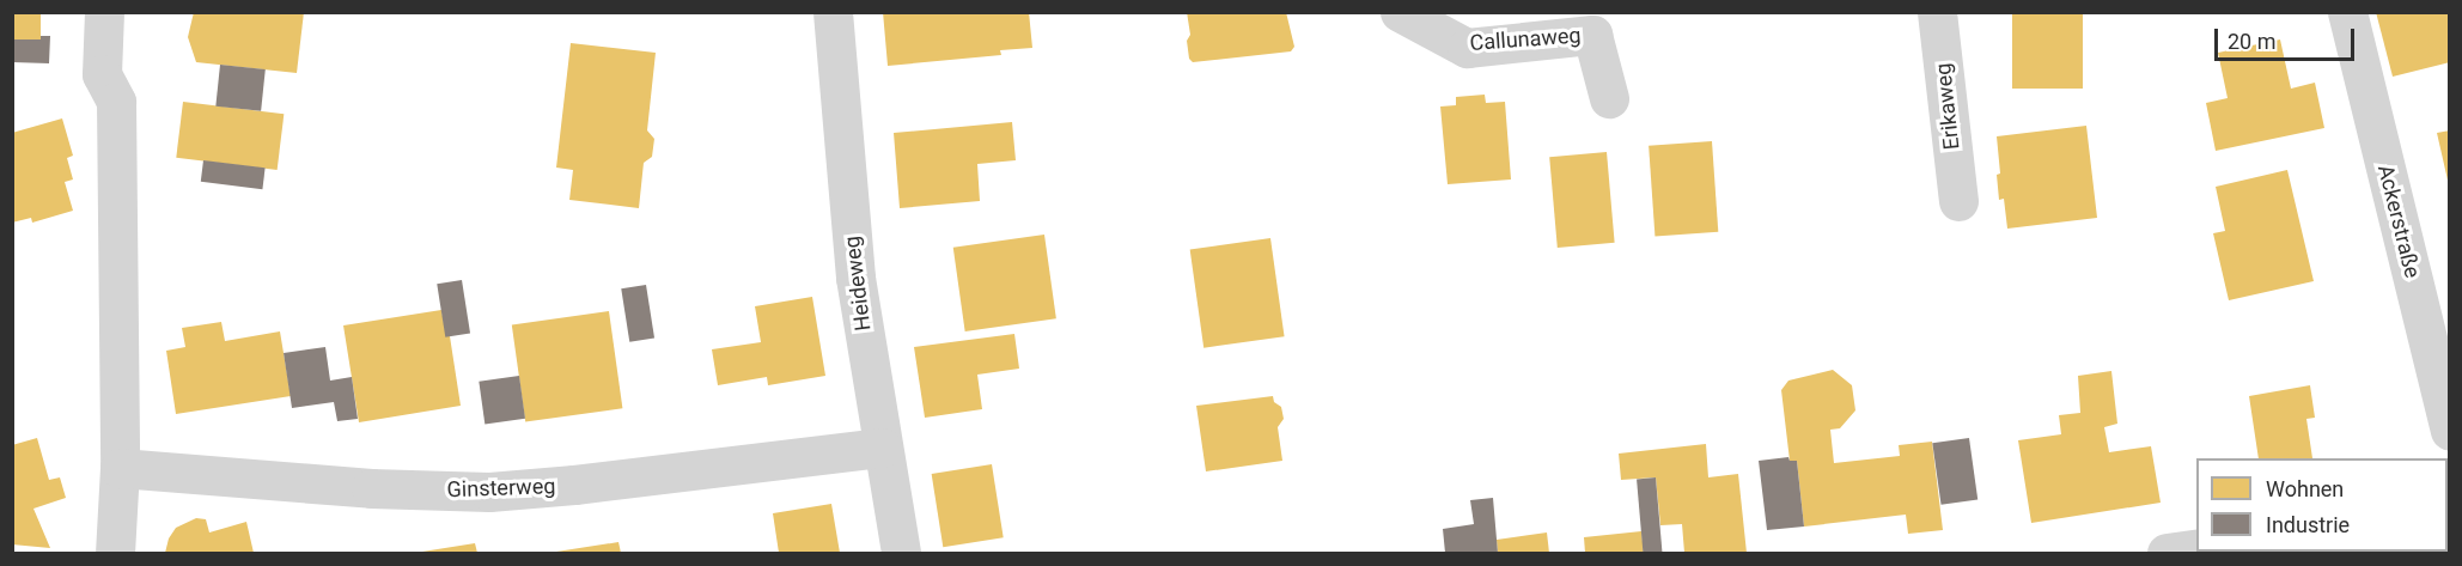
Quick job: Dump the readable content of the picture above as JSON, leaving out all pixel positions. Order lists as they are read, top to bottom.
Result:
{
  "streets": {
    "street": [
      "Callunaweg",
      "Erikaweg",
      "Ackerstraße",
      "Heideweg",
      "Ginsterweg"
    ]
  },
  "crossings": [
    ["Heideweg", "Ginsterweg"]
  ],
  "legend": ["Wohnen", "Industrie"],
  "scale_bar": "20 m"
}
